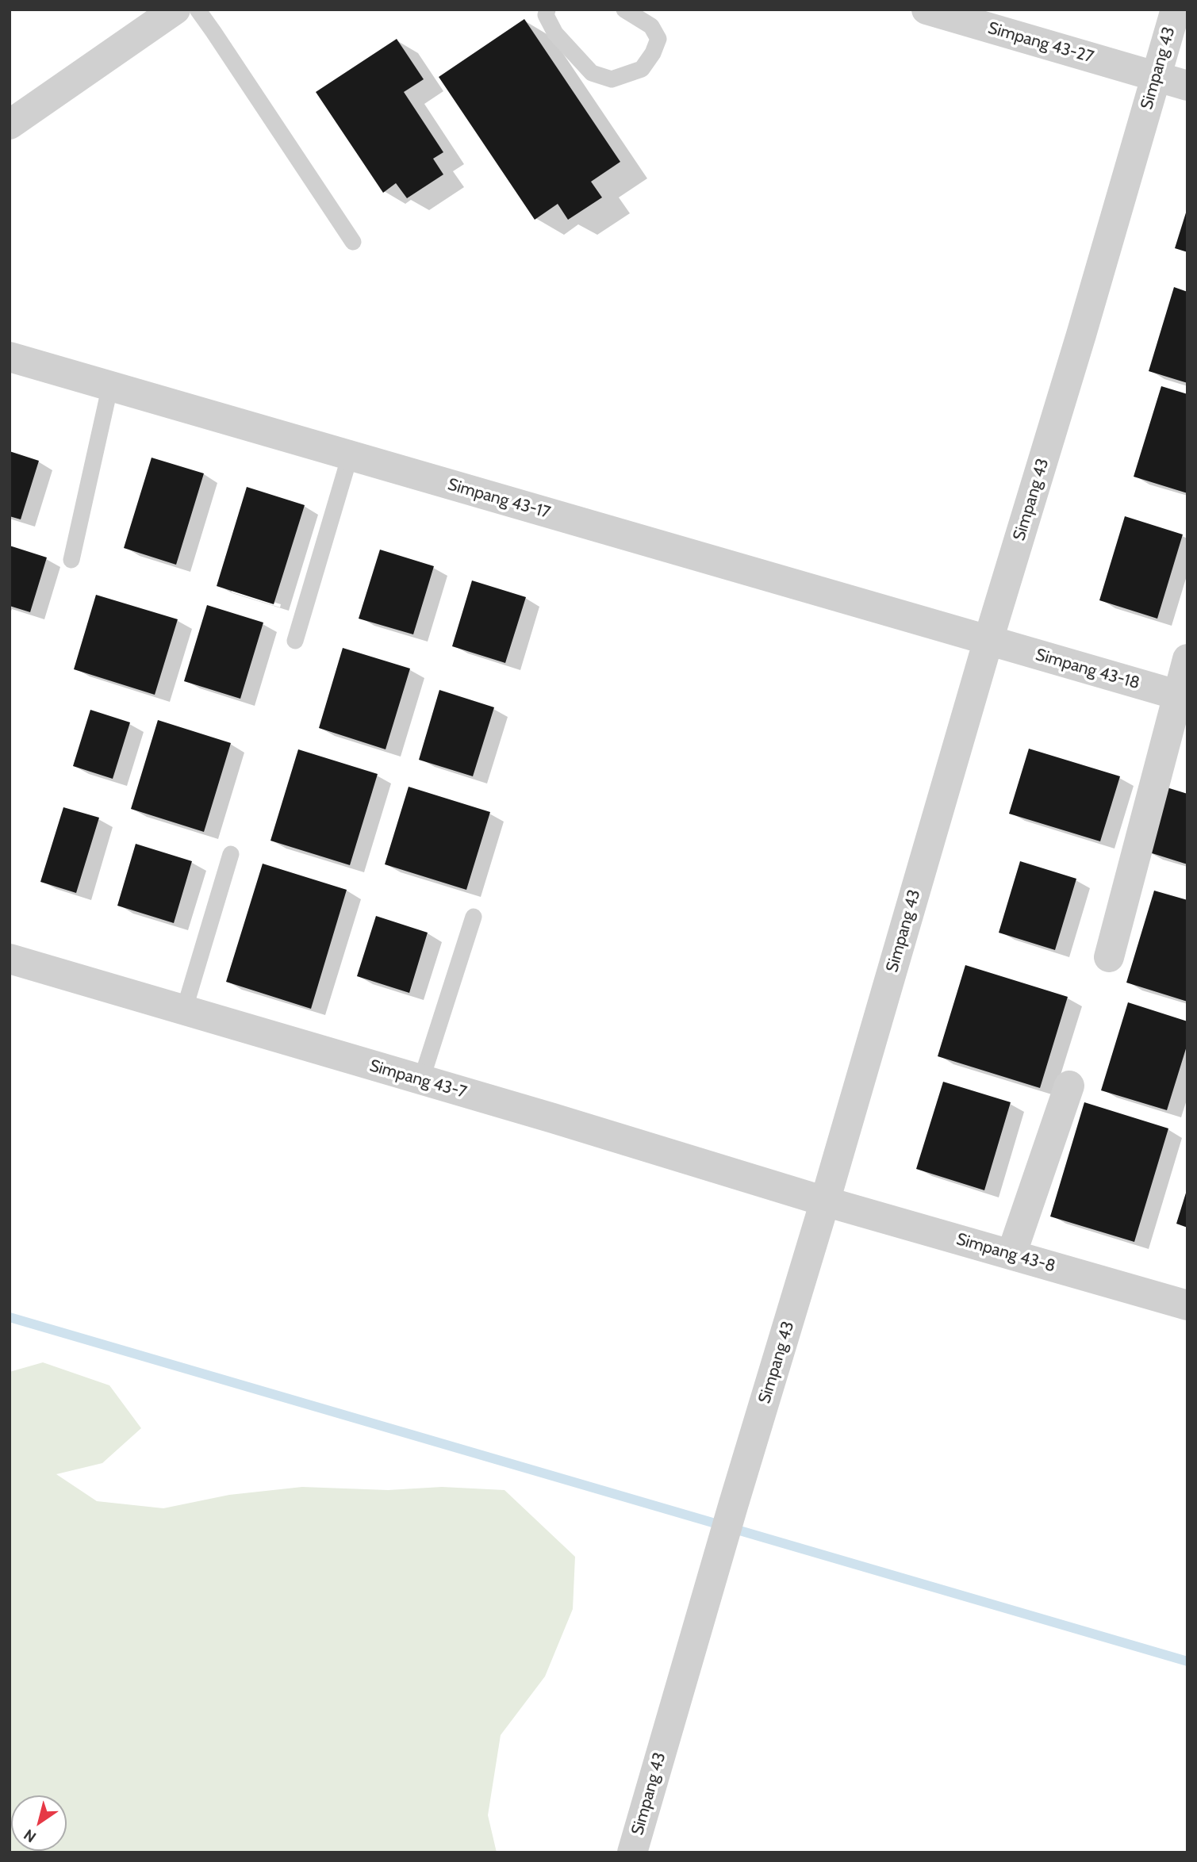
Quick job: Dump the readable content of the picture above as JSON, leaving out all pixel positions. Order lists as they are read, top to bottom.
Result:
{
  "streets": {
    "street": [
      "Simpang 43-27",
      "Simpang 43",
      "Simpang 43-17",
      "Simpang 43-18",
      "Simpang 43-7",
      "Simpang 43-8"
    ]
  },
  "crossings": [
    ["Simpang 43-27", "Simpang 43"],
    ["Simpang 43", "Simpang 43-17"],
    ["Simpang 43", "Simpang 43-18"],
    ["Simpang 43", "Simpang 43-7"],
    ["Simpang 43", "Simpang 43-8"],
    ["Simpang 43-17", "Simpang 43-18"],
    ["Simpang 43-7", "Simpang 43-8"]
  ],
  "north": "bottom left"
}
